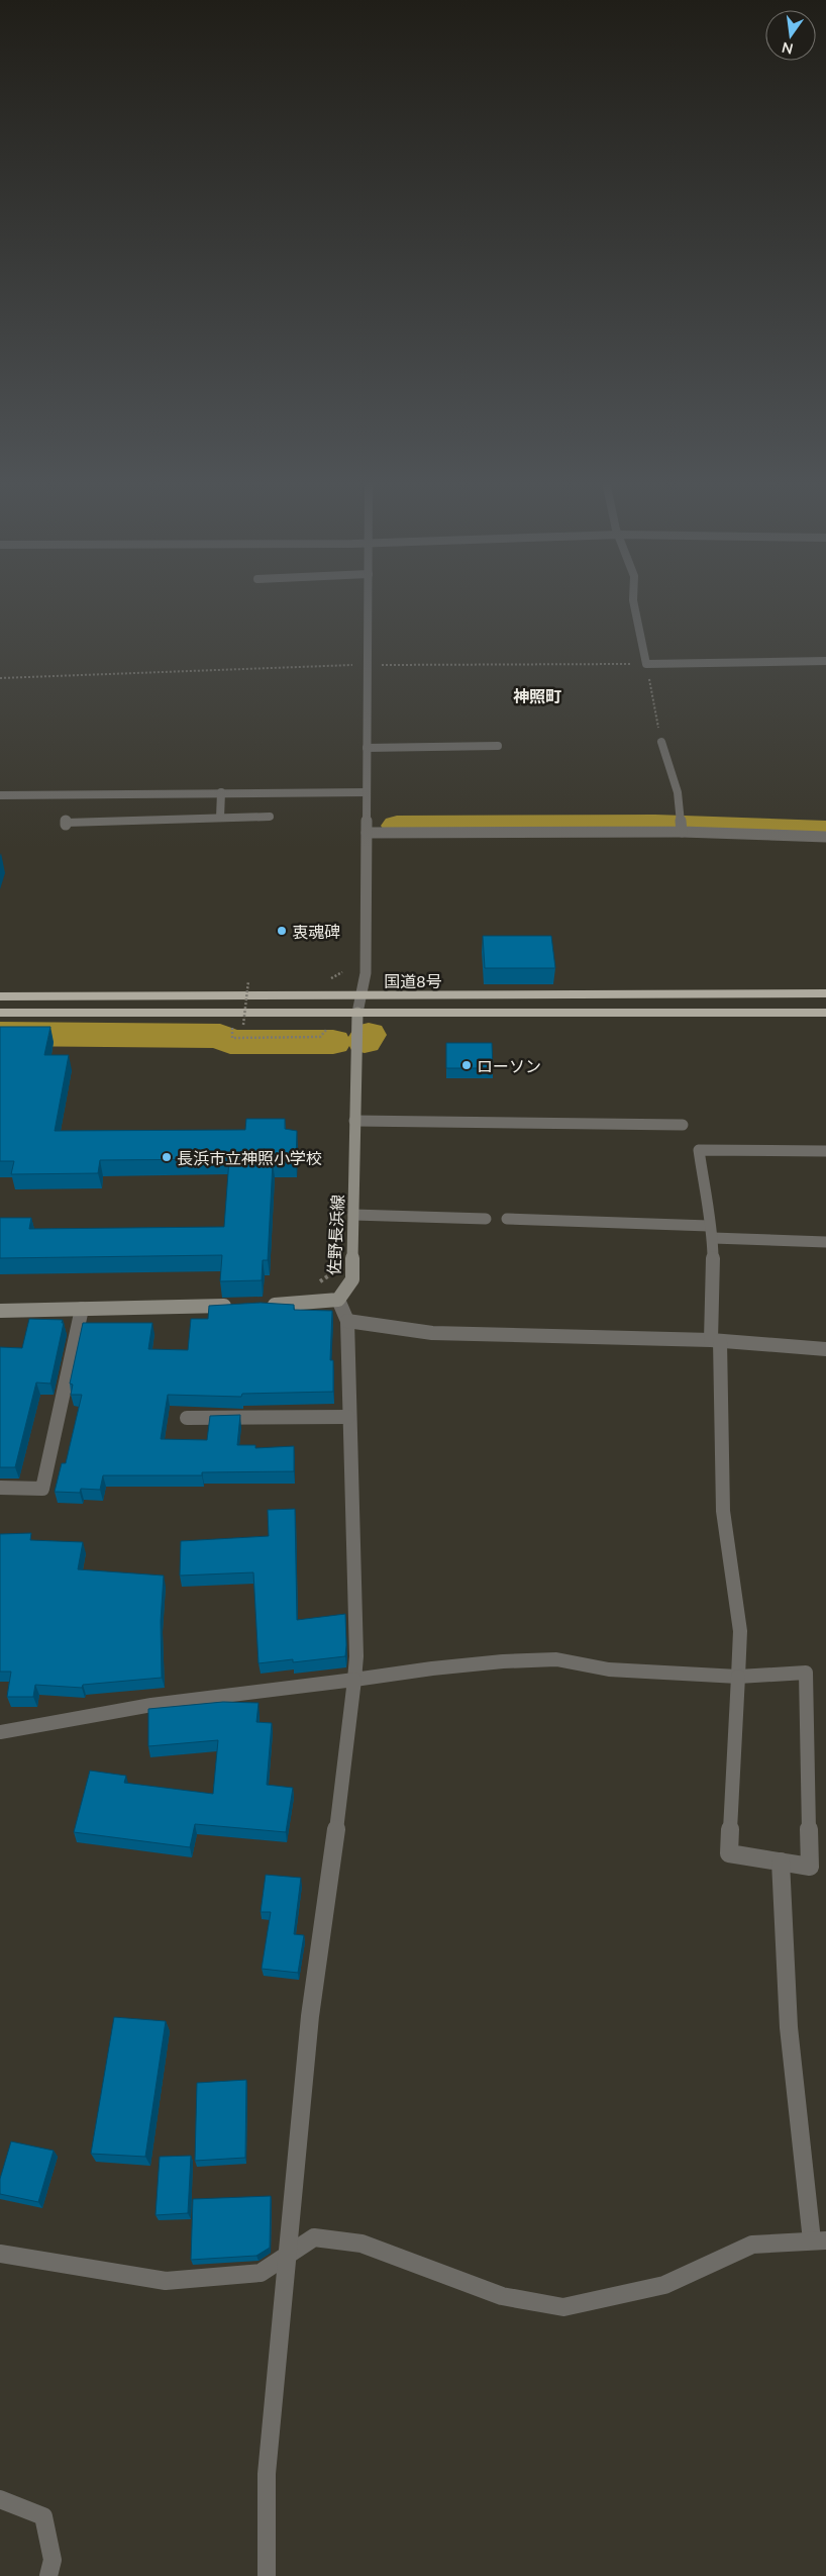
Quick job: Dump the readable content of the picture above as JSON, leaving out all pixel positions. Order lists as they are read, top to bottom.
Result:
{
  "streets": {
    "highway": ["国道8号"],
    "main road": ["佐野長浜線"]
  },
  "crossings": [
    ["国道8号", "佐野長浜線"]
  ],
  "districts": ["神照町"],
  "places": ["衷魂碑", "ローソン", "長浜市立神照小学校"],
  "north": "bottom"
}
